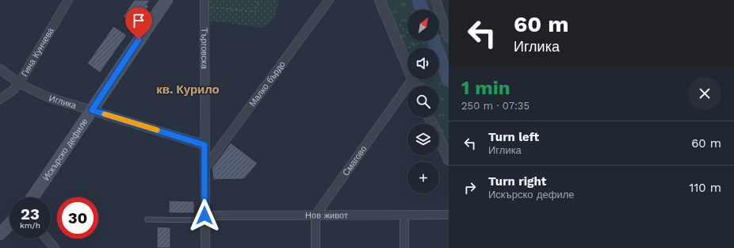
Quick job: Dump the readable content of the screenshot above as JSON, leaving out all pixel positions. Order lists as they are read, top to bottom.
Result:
{
  "streets": {
    "main road": ["Искърско дефиле"],
    "street": [
      "Търговска",
      "Гина Кунчева",
      "Малко бърдо",
      "Иглика",
      "Смагово",
      "Нов живот"
    ]
  },
  "crossings": [
    ["Търговска", "Малко бърдо"],
    ["Търговска", "Иглика"],
    ["Търговска", "Нов живот"],
    ["Гина Кунчева", "Иглика"],
    ["Иглика", "Искърско дефиле"],
    ["Смагово", "Нов живот"]
  ],
  "districts": ["кв. Курило"],
  "north": "top right",
  "page": {
    "turn": ["60 m", "Иглика"],
    "map_buttons": "+",
    "heading": ["1 min", "250 m · 07:35"],
    "list": [
      {
        "name": "Turn left",
        "note": "Иглика",
        "value": "60 m"
      },
      {
        "name": "Turn right",
        "note": "Искърско дефиле",
        "value": "110 m"
      }
    ],
    "speed": "23 km/h",
    "limit": "30"
  }
}
